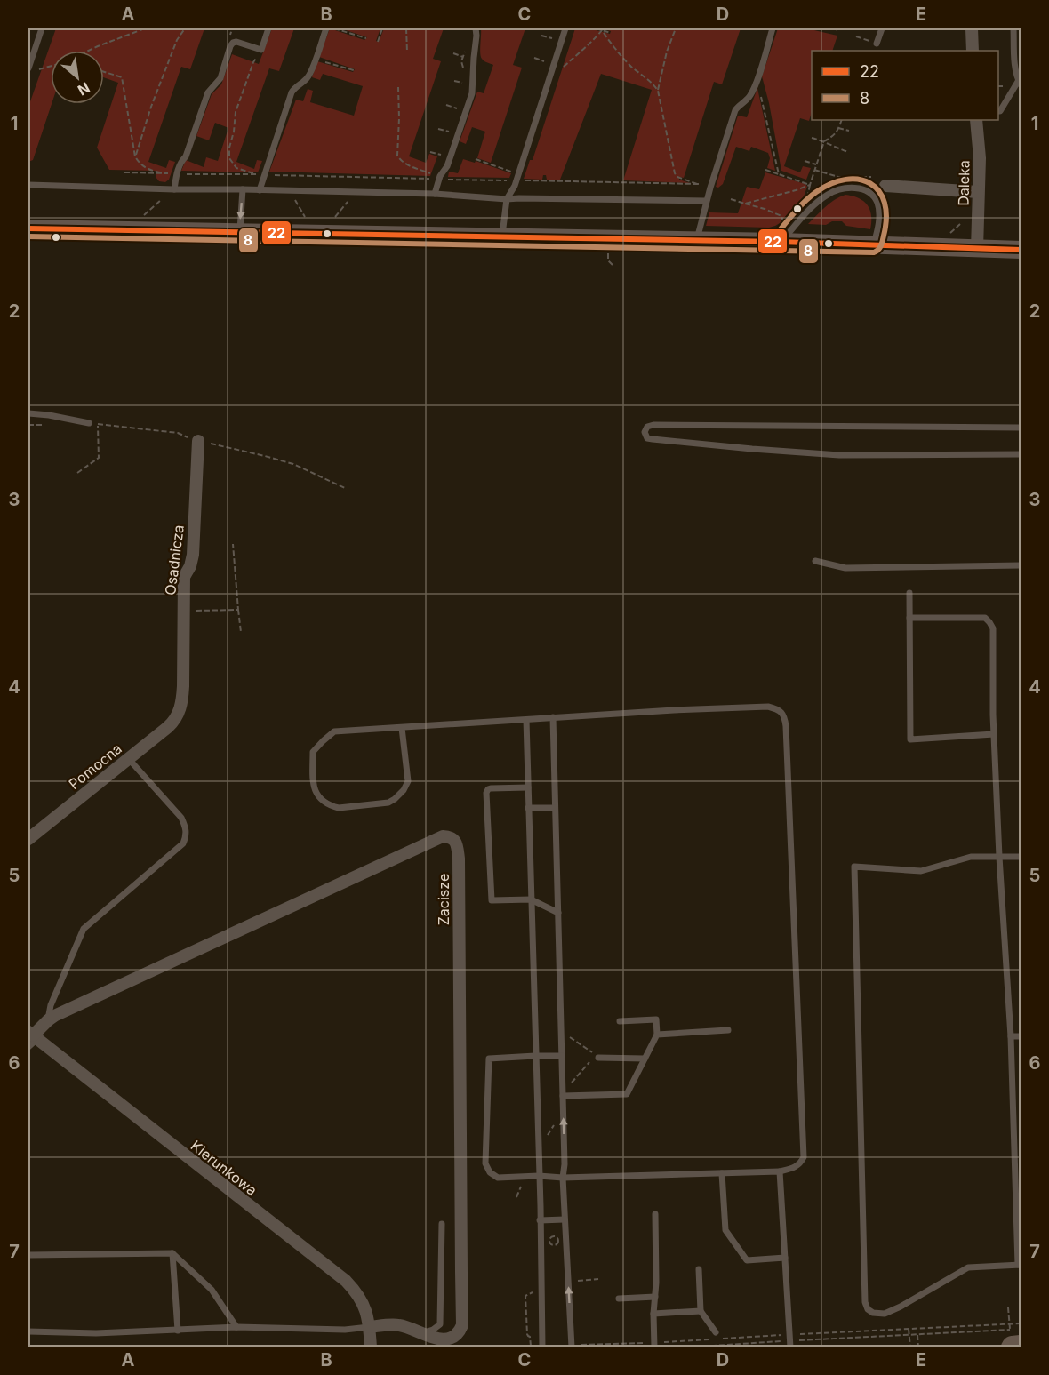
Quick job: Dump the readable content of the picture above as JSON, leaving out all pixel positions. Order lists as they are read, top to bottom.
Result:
{
  "streets": {
    "street": [
      "Daleka",
      "Osadnicza",
      "Pomocna",
      "Zacisze",
      "Kierunkowa"
    ]
  },
  "crossings": [
    ["Osadnicza", "Pomocna"],
    ["Zacisze", "Kierunkowa"]
  ],
  "lines": ["transit line 8", "transit line 22"],
  "legend": ["22", "8"],
  "north": "bottom right",
  "grid": {
    "columns": [
      "A",
      "B",
      "C",
      "D",
      "E"
    ],
    "rows": [
      "1",
      "2",
      "3",
      "4",
      "5",
      "6",
      "7"
    ]
  }
}
